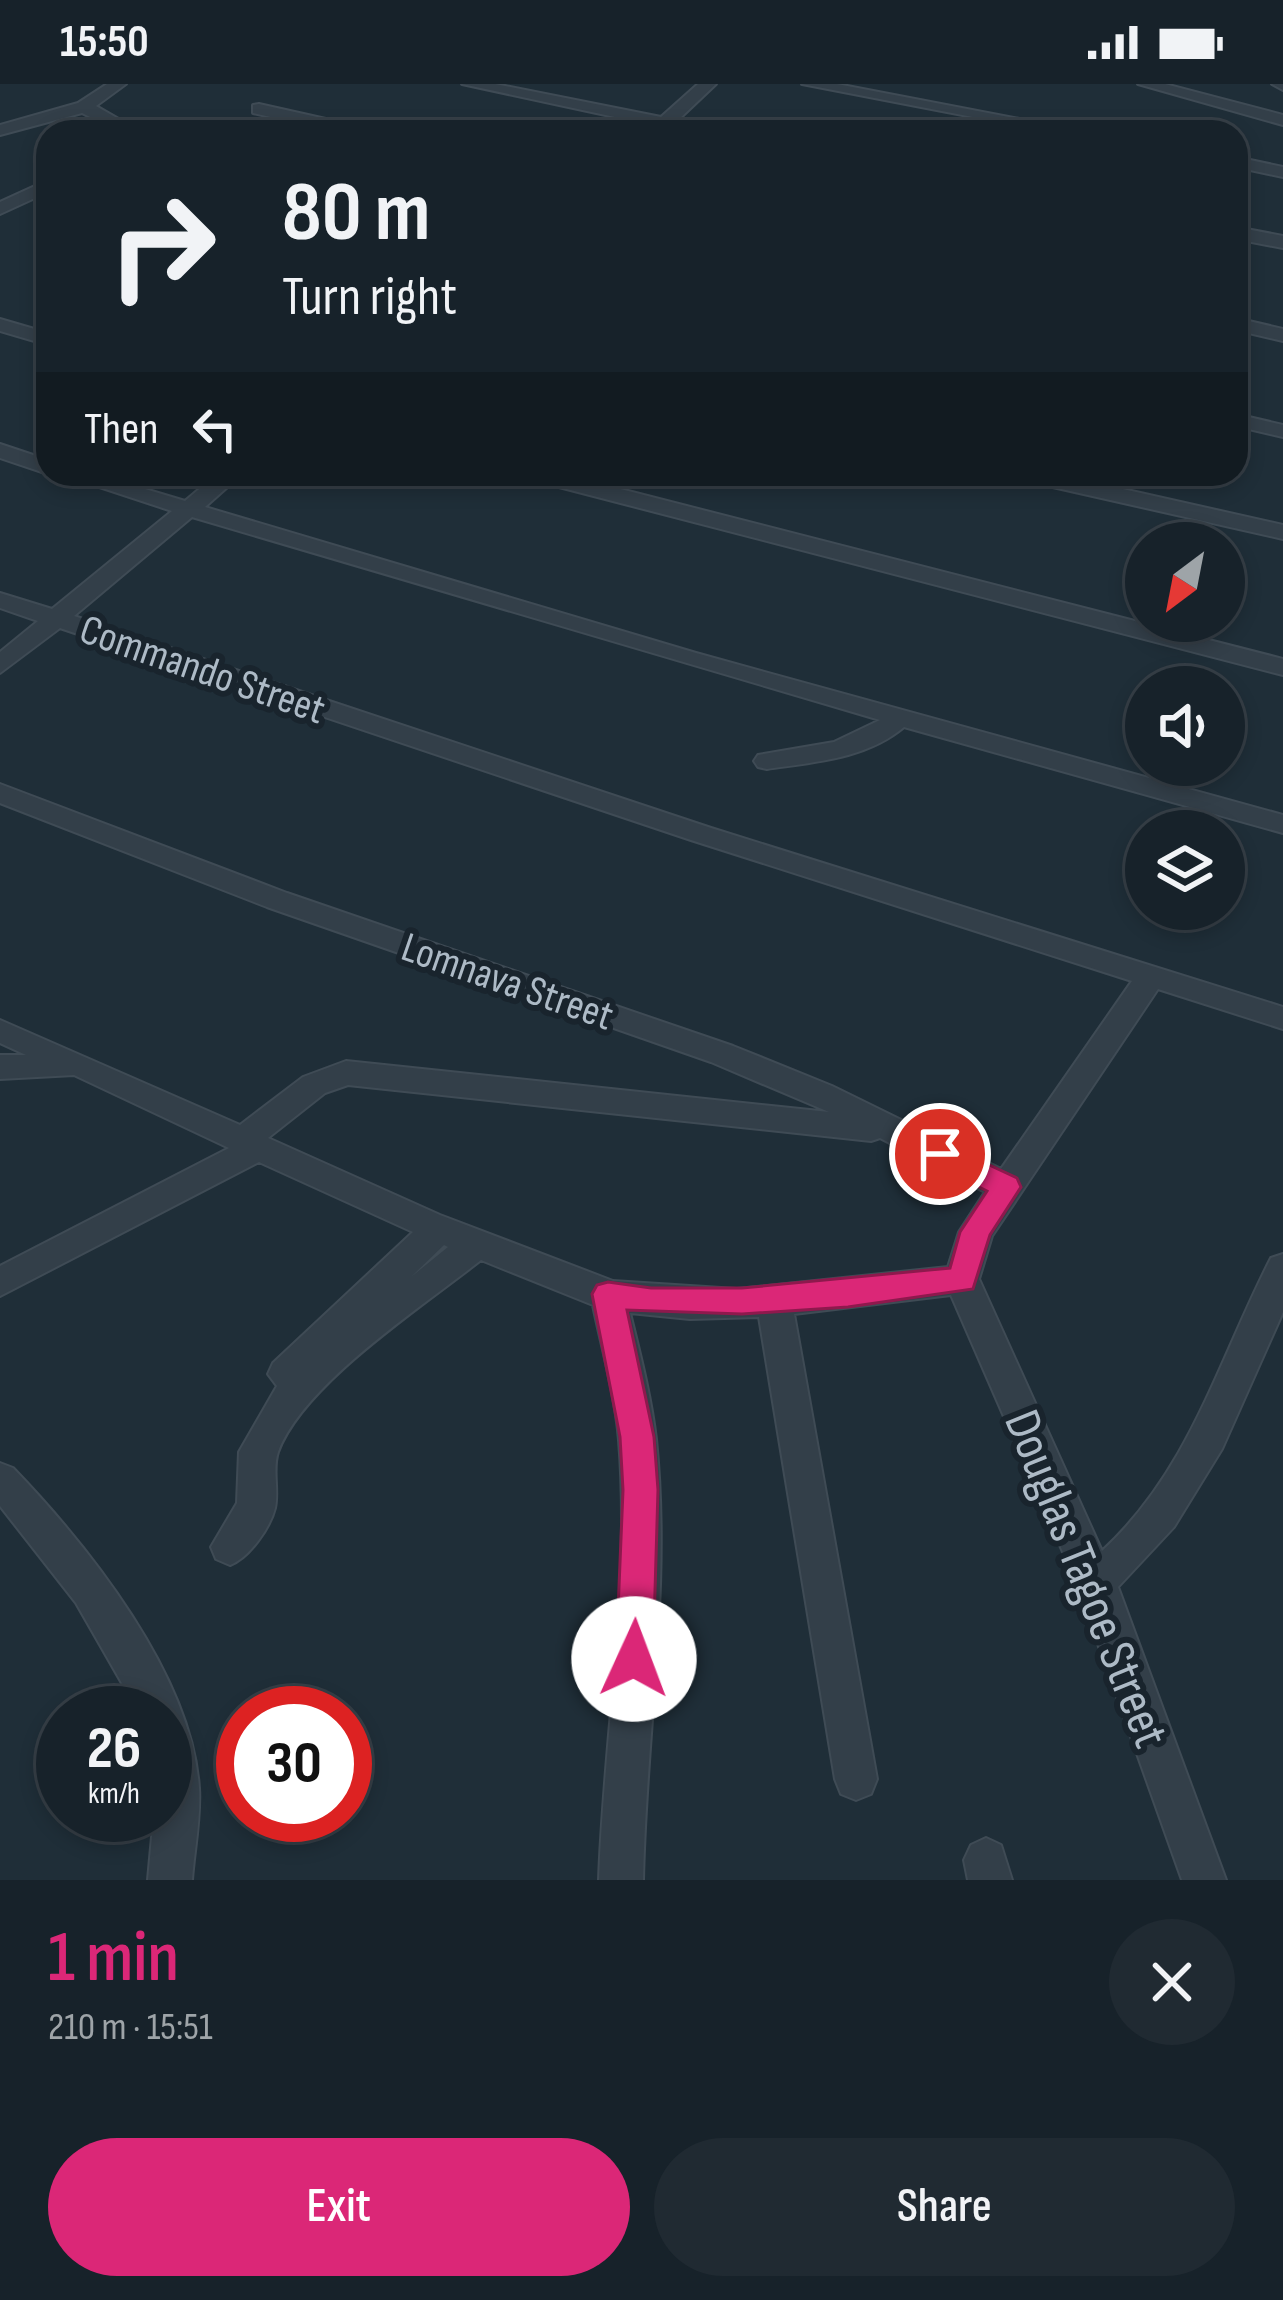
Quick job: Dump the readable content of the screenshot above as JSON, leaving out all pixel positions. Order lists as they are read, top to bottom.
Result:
{
  "streets": {
    "street": ["Commando Street", "Lomnava Street", "Douglas Tagoe Street"]
  },
  "north": "bottom left",
  "page": {
    "status": "15:50",
    "turn": ["80 m", "Turn right"],
    "then": "Then",
    "speed": "26 km/h",
    "limit": "30",
    "heading": ["1 min", "210 m · 15:51"],
    "buttons": ["Exit", "Share"]
  }
}
